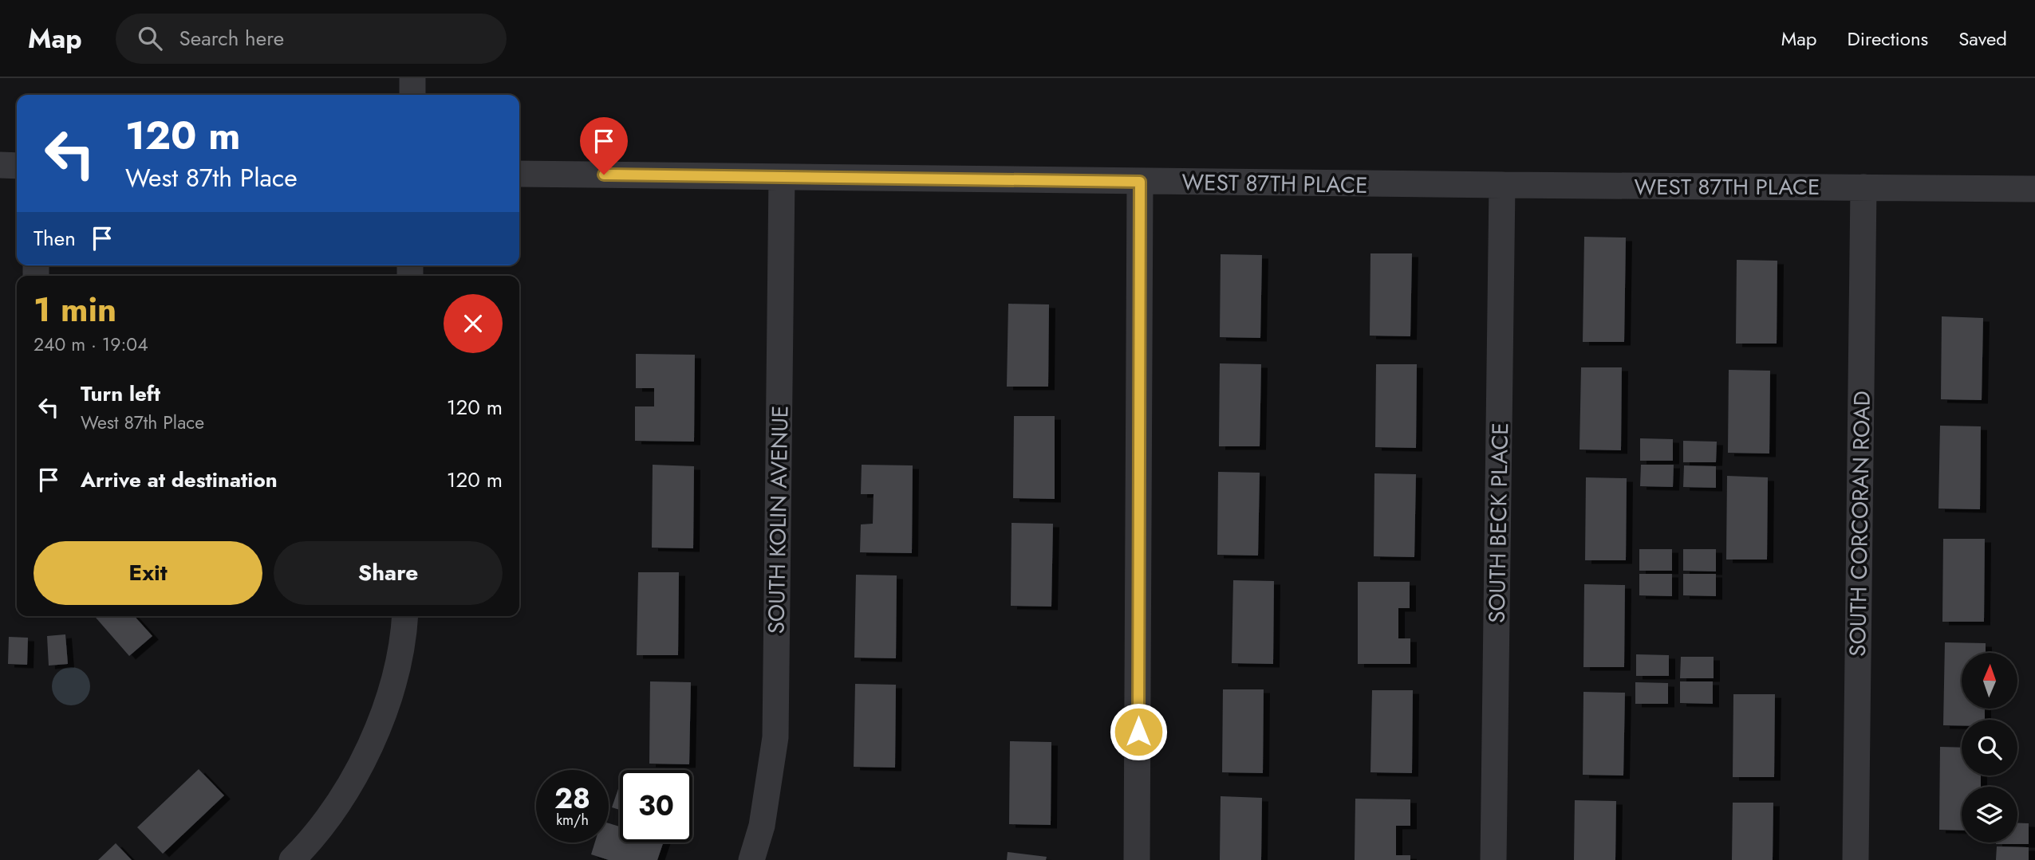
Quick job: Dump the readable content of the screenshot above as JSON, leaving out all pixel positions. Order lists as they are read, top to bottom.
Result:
{
  "streets": {
    "street": [
      "WEST 87TH PLACE",
      "SOUTH KOLIN AVENUE",
      "SOUTH BECK PLACE",
      "SOUTH CORCORAN ROAD"
    ]
  },
  "crossings": [
    ["WEST 87TH PLACE", "SOUTH KOLIN AVENUE"],
    ["WEST 87TH PLACE", "SOUTH BECK PLACE"],
    ["WEST 87TH PLACE", "SOUTH CORCORAN ROAD"]
  ],
  "north": "top",
  "page": {
    "header": "Map",
    "search": "Search here",
    "nav": ["Map", "Directions", "Saved"],
    "turn": ["120 m", "West 87th Place"],
    "then": "Then",
    "heading": ["1 min", "240 m · 19:04"],
    "list": [
      {
        "name": "Turn left",
        "note": "West 87th Place",
        "value": "120 m"
      },
      {
        "name": "Arrive at destination",
        "value": "120 m"
      }
    ],
    "buttons": ["Exit", "Share"],
    "speed": "28 km/h",
    "limit": "30"
  }
}
